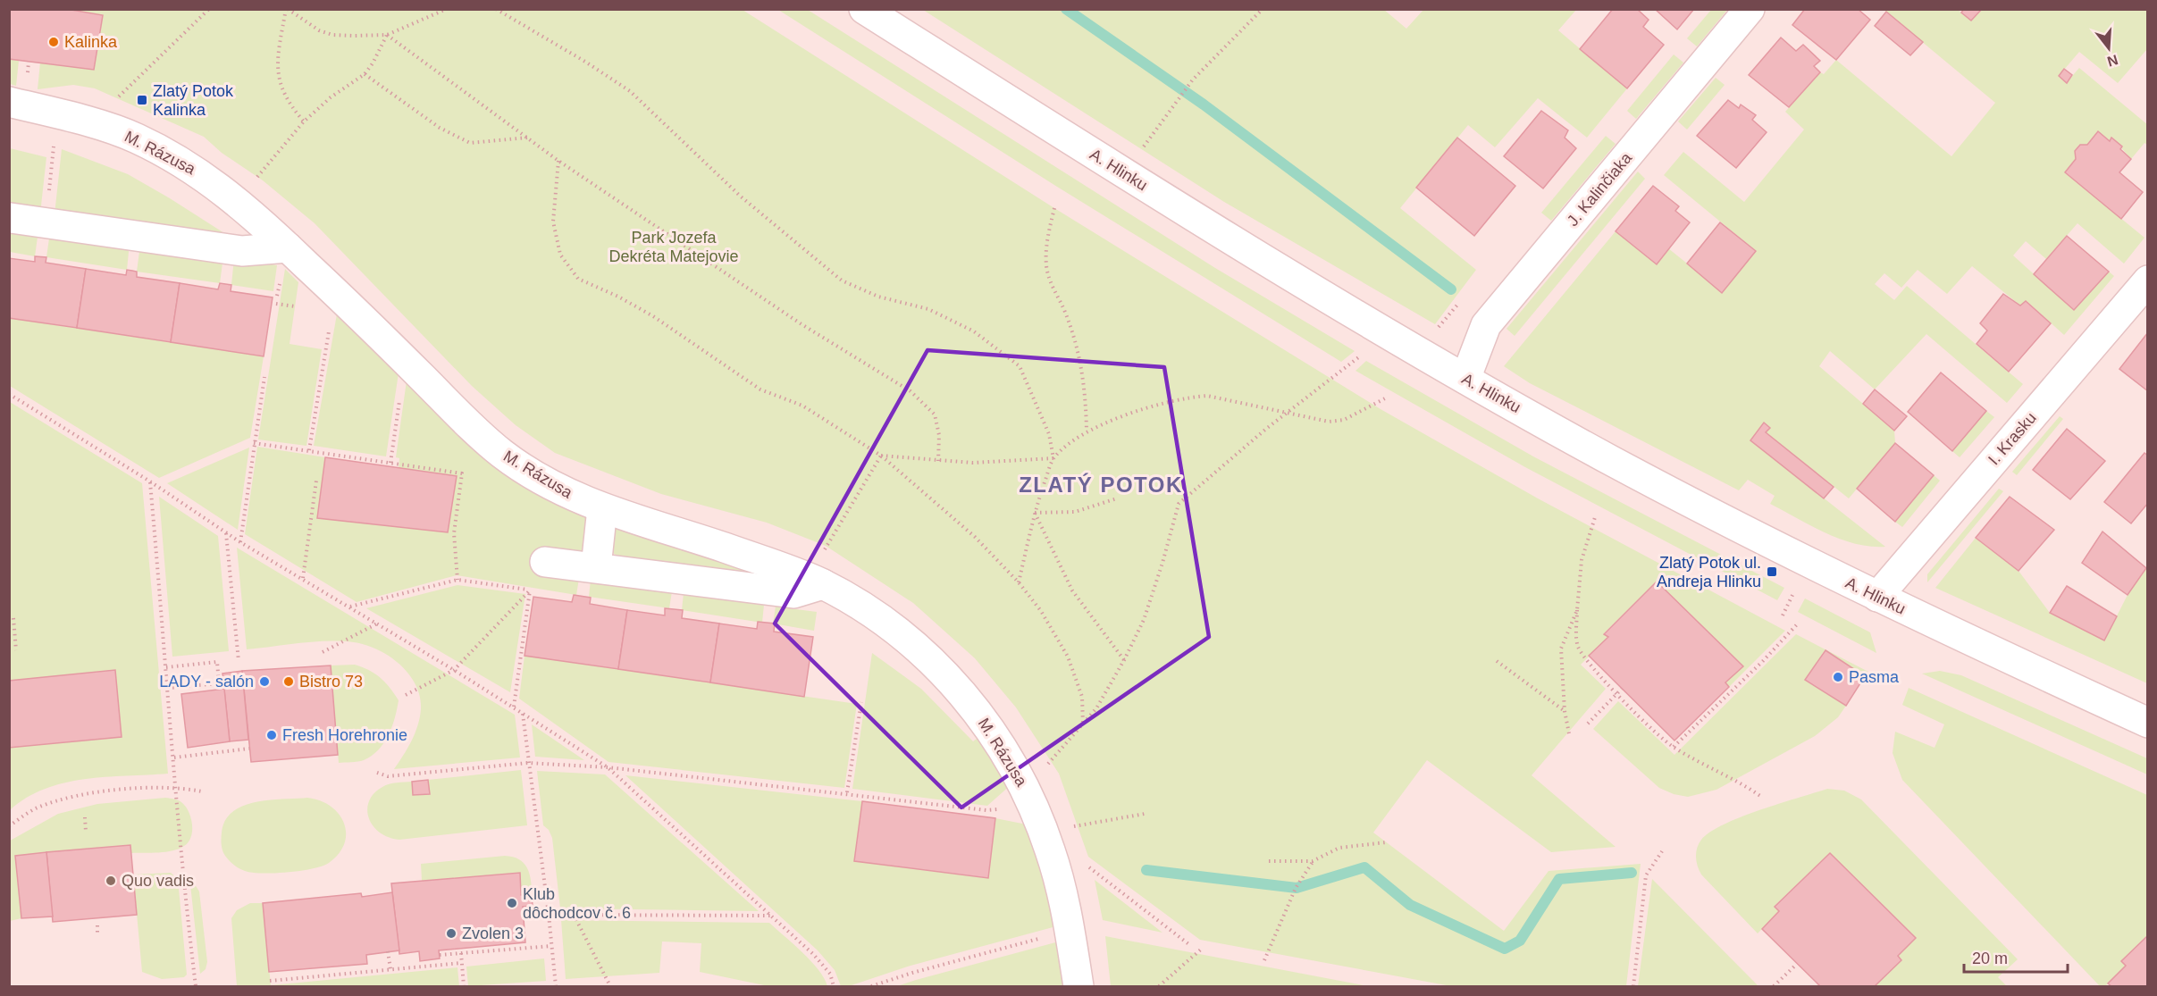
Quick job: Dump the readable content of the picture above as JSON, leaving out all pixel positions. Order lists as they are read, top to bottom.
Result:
{
  "streets": {
    "street": [
      "M. Rázusa",
      "A. Hlinku",
      "J. Kalinčiaka",
      "I. Krasku"
    ]
  },
  "crossings": [
    ["A. Hlinku", "J. Kalinčiaka"],
    ["A. Hlinku", "I. Krasku"]
  ],
  "districts": ["ZLATÝ POTOK"],
  "parks": ["Park Jozefa Dekréta Matejovie"],
  "places": {
    "other": [
      "Kalinka",
      "Pasma",
      "LADY - salón",
      "Bistro 73",
      "Fresh Horehronie",
      "Quo vadis",
      "Klub dôchodcov č. 6",
      "Zvolen 3"
    ],
    "transit": ["Zlatý Potok Kalinka", "Zlatý Potok ul. Andreja Hlinku"]
  },
  "scale_bar": "20 m",
  "north": "bottom"
}
